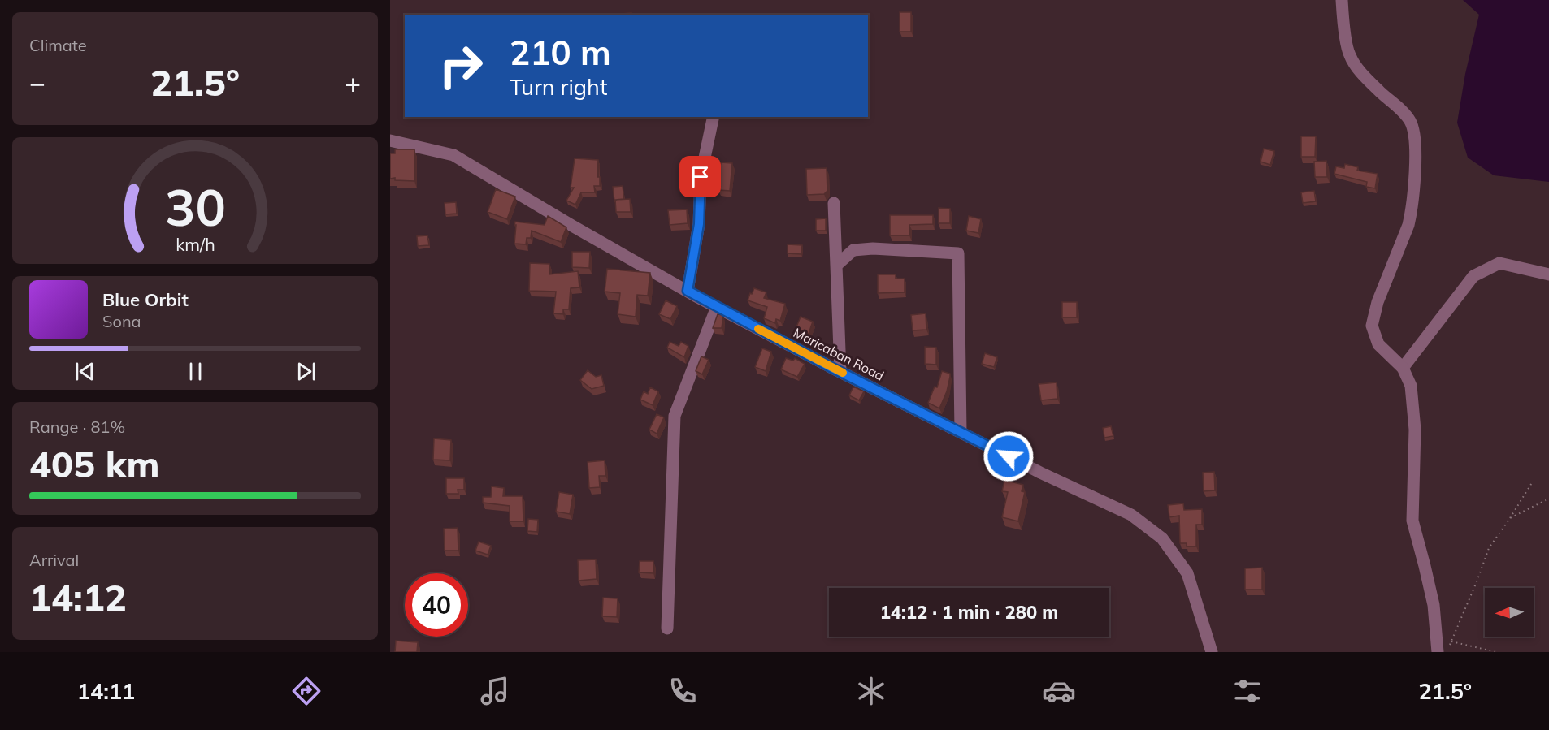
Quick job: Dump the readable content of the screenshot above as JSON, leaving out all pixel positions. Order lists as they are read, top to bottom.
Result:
{
  "streets": {
    "street": ["Maricaban Road"]
  },
  "north": "left",
  "page": {
    "tile": [
      "Climate",
      ["Range · 81%", "405 km"],
      ["Arrival", "14:12"]
    ],
    "turn": ["210 m", "Turn right"],
    "heat": ["−", "21.5°", "+"],
    "song": ["Blue Orbit", "Sona"],
    "limit": "40",
    "trip": "14:12 · 1 min · 280 m",
    "tabs": ["14:11", "21.5°"],
    "gauge": ["30", "km/h"]
  }
}
